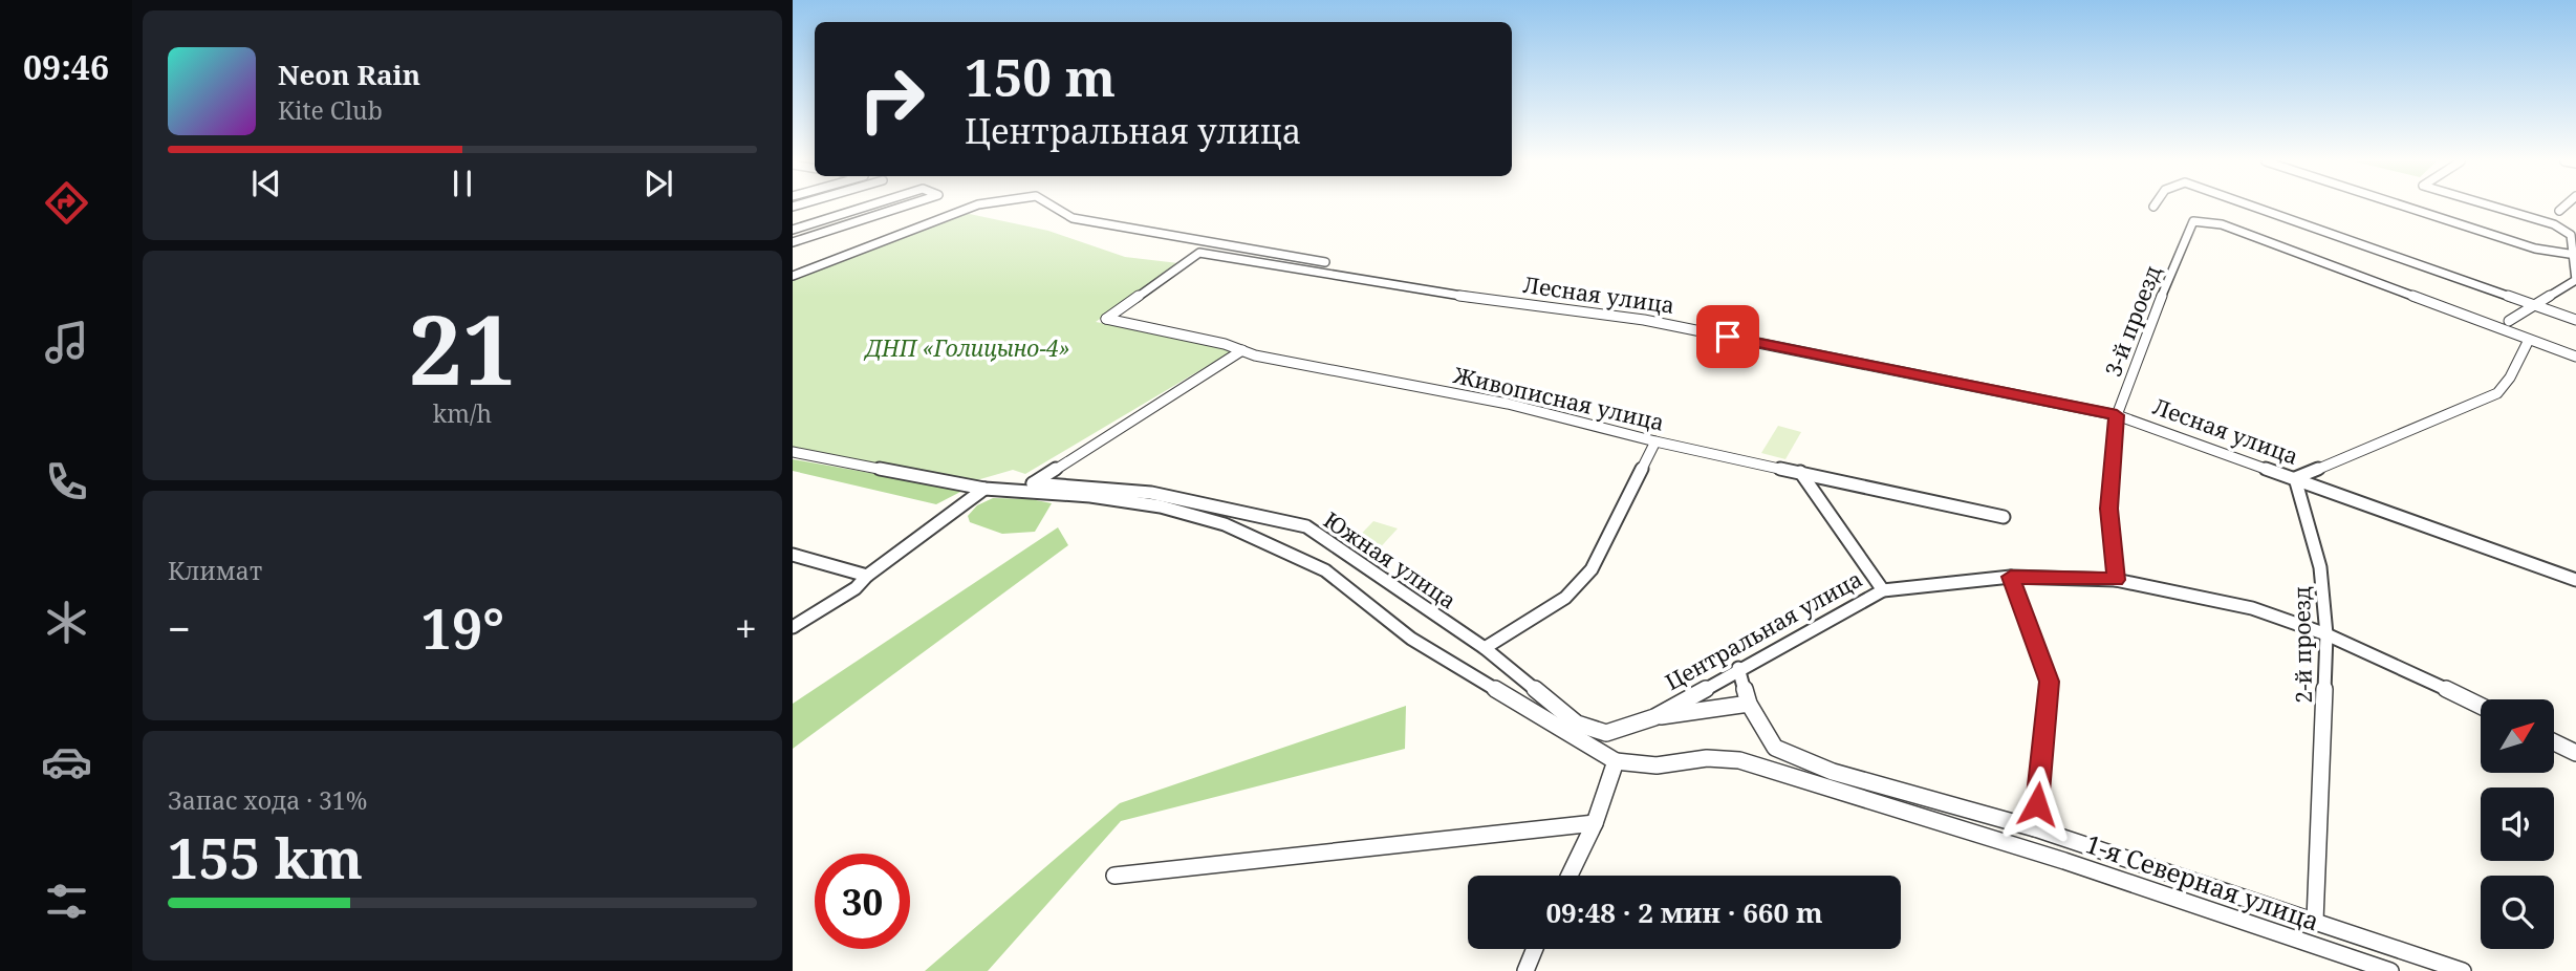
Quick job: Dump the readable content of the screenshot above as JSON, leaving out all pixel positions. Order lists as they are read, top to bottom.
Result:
{
  "streets": {
    "street": [
      "Лесная улица",
      "3-й проезд",
      "Живописная улица",
      "Южная улица",
      "Центральная улица",
      "2-й проезд",
      "1-я Северная улица"
    ]
  },
  "crossings": [
    ["Лесная улица", "3-й проезд"],
    ["Лесная улица", "Живописная улица"],
    ["Лесная улица", "2-й проезд"],
    ["3-й проезд", "Центральная улица"],
    ["Живописная улица", "Южная улица"],
    ["Южная улица", "Центральная улица"],
    ["Центральная улица", "2-й проезд"]
  ],
  "parks": ["ДНП «Голицыно-4»"],
  "north": "top right",
  "page": {
    "tabs": "09:46",
    "turn": ["150 m", "Центральная улица"],
    "song": ["Neon Rain", "Kite Club"],
    "tile": [
      ["21", "km/h"],
      "Климат",
      ["Запас хода · 31%", "155 km"]
    ],
    "heat": ["−", "19°", "+"],
    "limit": "30",
    "trip": "09:48 · 2 мин · 660 m"
  }
}
